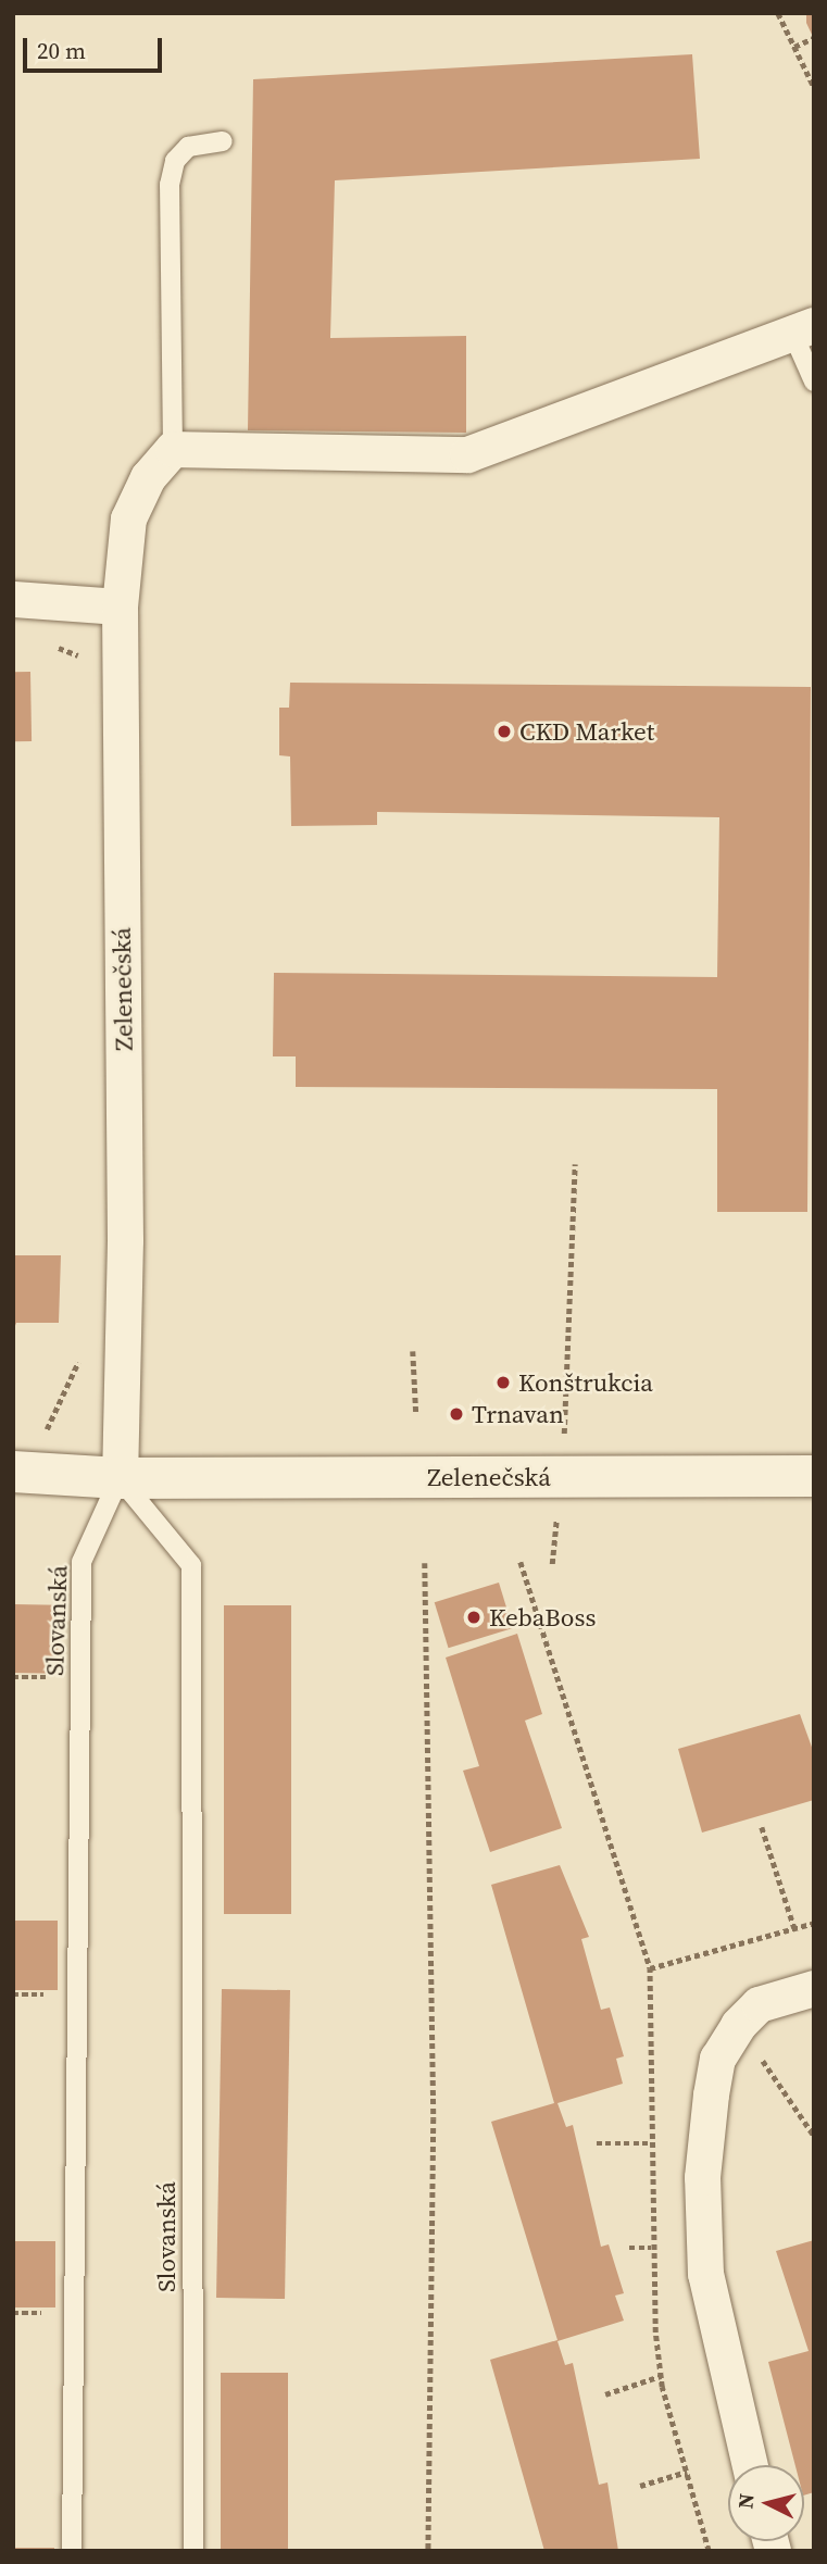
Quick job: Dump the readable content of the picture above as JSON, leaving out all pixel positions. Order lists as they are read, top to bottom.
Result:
{
  "streets": {
    "street": ["Zelenečská"],
    "lane": ["Slovanská"]
  },
  "crossings": [
    ["Zelenečská", "Slovanská"]
  ],
  "places": [
    "CKD Market",
    "Konštrukcia",
    "Trnavan",
    "KebaBoss"
  ],
  "scale_bar": "20 m",
  "north": "left"
}
